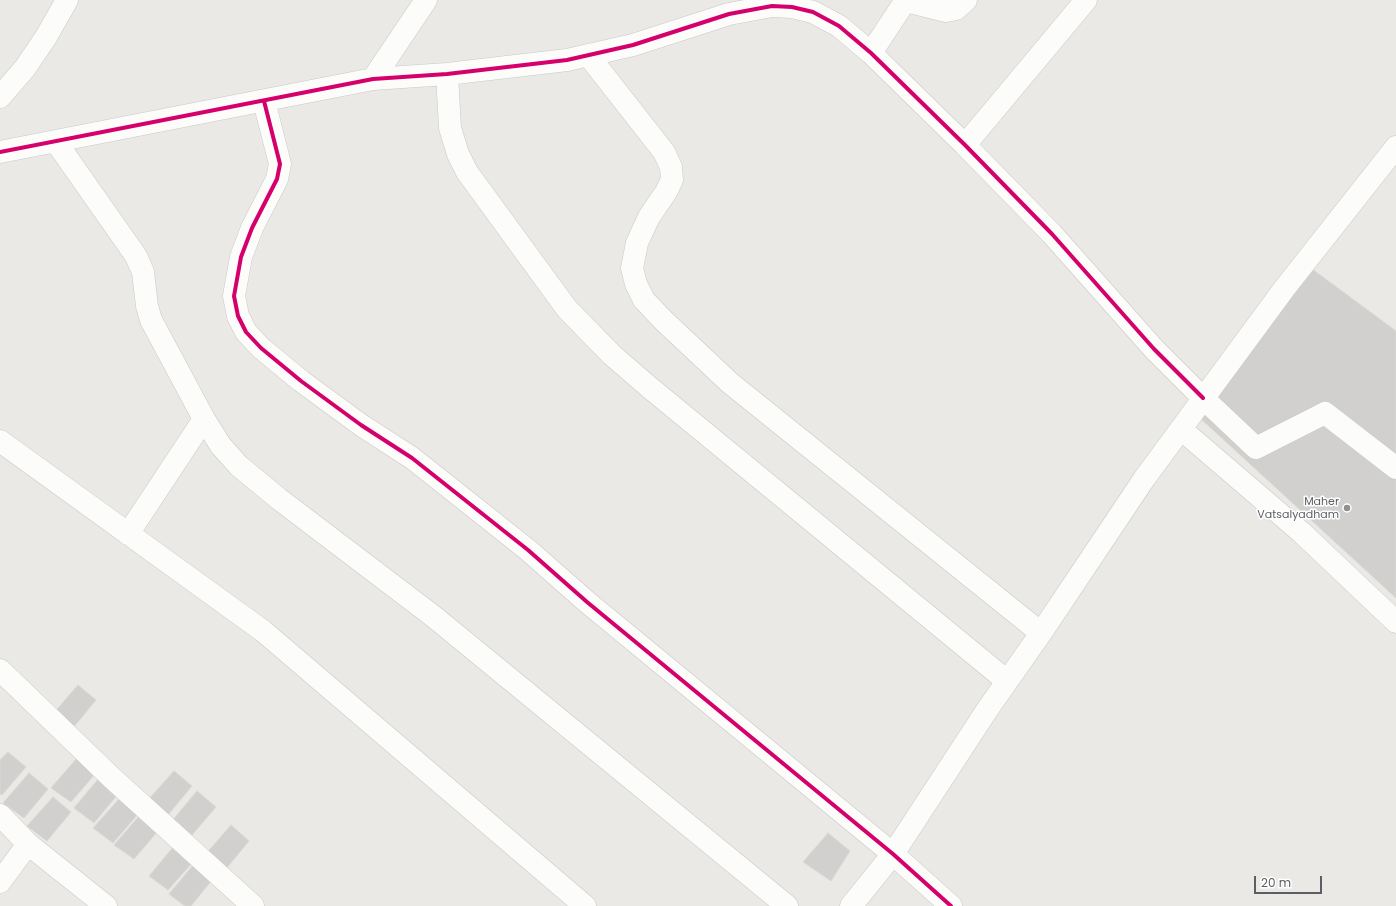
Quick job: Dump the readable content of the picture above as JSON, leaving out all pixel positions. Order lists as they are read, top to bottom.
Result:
{
  "places": ["Maher Vatsalyadham"],
  "scale_bar": "20 m"
}
